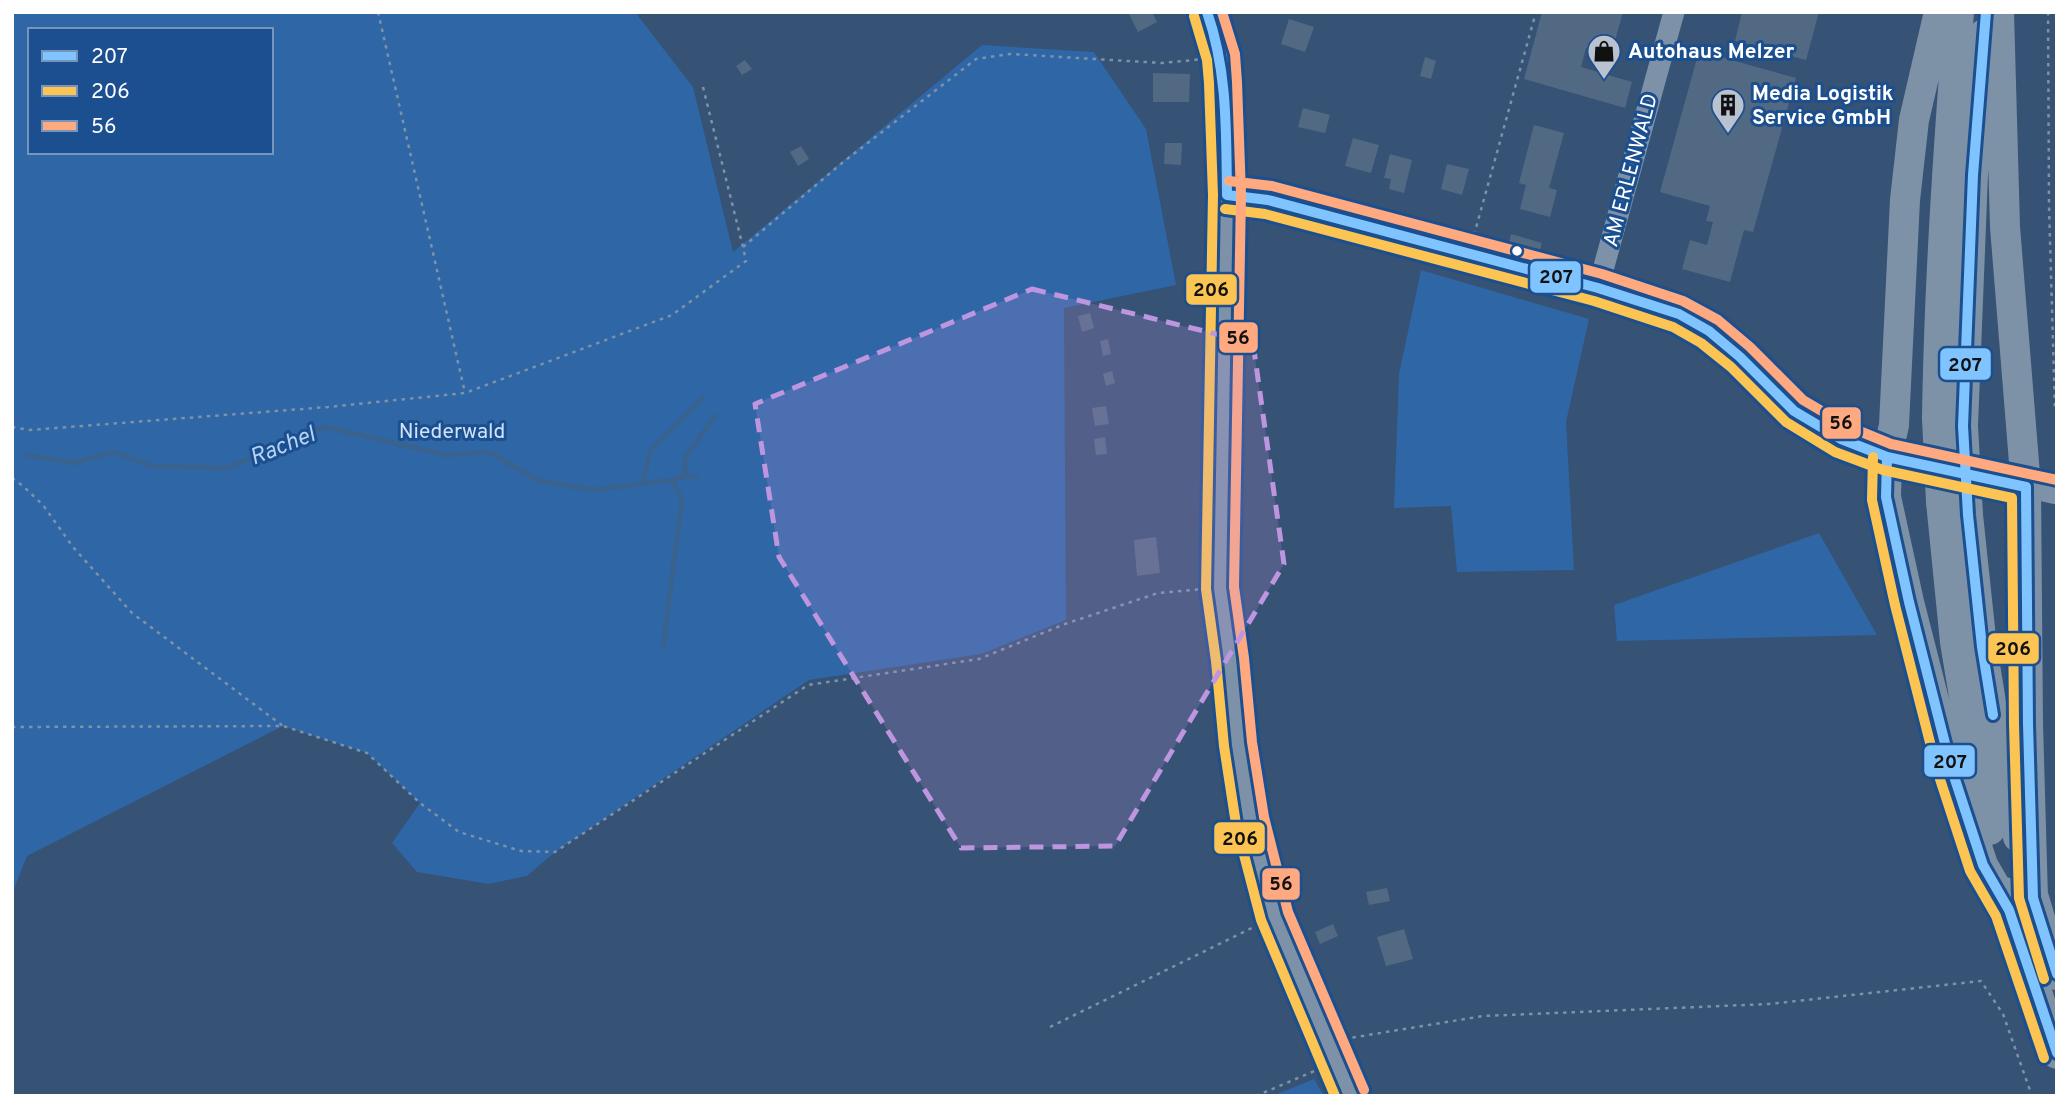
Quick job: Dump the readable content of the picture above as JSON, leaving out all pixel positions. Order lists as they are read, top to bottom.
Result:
{
  "streets": {
    "street": ["AM ERLENWALD"]
  },
  "water": ["Rachel"],
  "parks": ["Niederwald"],
  "places": {
    "shop": ["Autohaus Melzer"],
    "building": ["Media Logistik Service GmbH"]
  },
  "lines": ["transit line 207", "transit line 56", "transit line 206"],
  "legend": ["207", "206", "56"]
}
